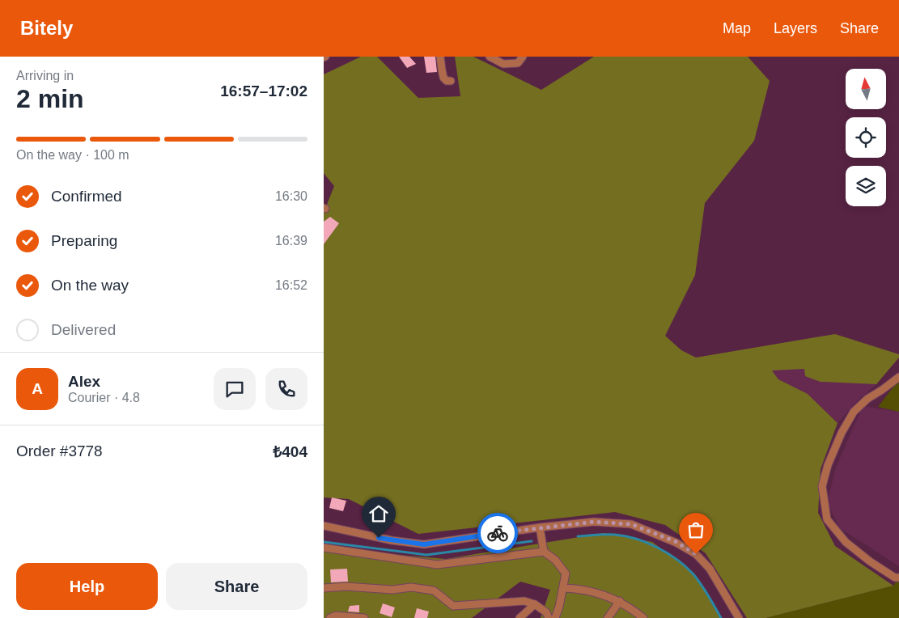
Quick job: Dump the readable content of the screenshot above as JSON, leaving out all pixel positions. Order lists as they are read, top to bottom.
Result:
{
  "north": "top",
  "page": {
    "header": "Bitely",
    "nav": ["Map", "Layers", "Share"],
    "heading": ["2 min", "Arriving in", "16:57–17:02"],
    "panel": [
      "Alex",
      "Courier · 4.8",
      "Order #3778",
      "₺404"
    ],
    "bar": "On the way · 100 m",
    "list": [
      ["Confirmed", "16:30"],
      ["Preparing", "16:39"],
      ["On the way", "16:52"],
      "Delivered"
    ],
    "round": "A",
    "buttons": ["Help", "Share"]
  }
}
